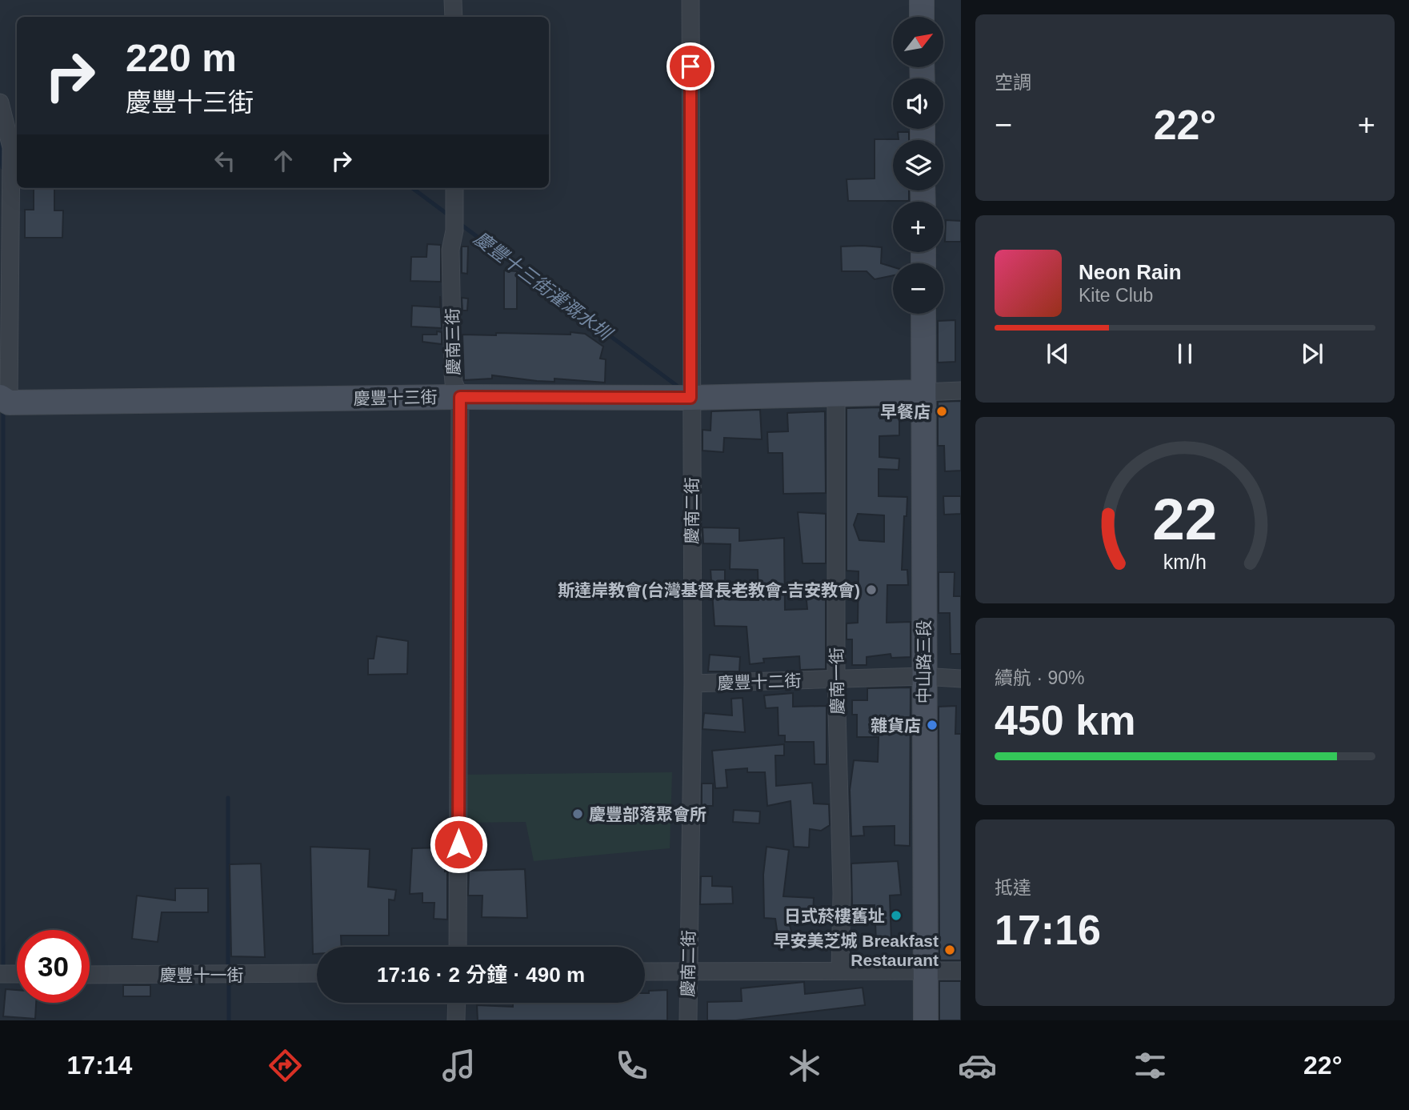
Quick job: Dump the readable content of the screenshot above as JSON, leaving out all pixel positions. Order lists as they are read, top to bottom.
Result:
{
  "streets": {
    "street": [
      "慶南三街",
      "慶豐十三街",
      "慶南二街",
      "中山路三段",
      "慶南一街",
      "慶豐十二街",
      "慶豐十一街"
    ]
  },
  "crossings": [
    ["慶南三街", "慶豐十三街"],
    ["慶豐十三街", "慶南二街"],
    ["慶豐十三街", "中山路三段"],
    ["慶豐十三街", "慶南一街"],
    ["慶南二街", "慶豐十二街"],
    ["中山路三段", "慶豐十二街"],
    ["慶南一街", "慶豐十二街"]
  ],
  "water": ["慶豐十三街灌溉水圳"],
  "places": [
    "早餐店",
    "斯達岸教會(台灣基督長老教會-吉安教會)",
    "雜貨店",
    "慶豐部落聚會所",
    "日式菸樓舊址",
    "早安美芝城 Breakfast Restaurant"
  ],
  "north": "top right",
  "page": {
    "tile": [
      "空調",
      ["續航 · 90%", "450 km"],
      ["抵達", "17:16"]
    ],
    "map_buttons": ["+", "−"],
    "turn": ["220 m", "慶豐十三街"],
    "heat": ["−", "22°", "+"],
    "song": ["Neon Rain", "Kite Club"],
    "limit": "30",
    "trip": "17:16 · 2 分鐘 · 490 m",
    "tabs": ["17:14", "22°"],
    "gauge": ["22", "km/h"]
  }
}
